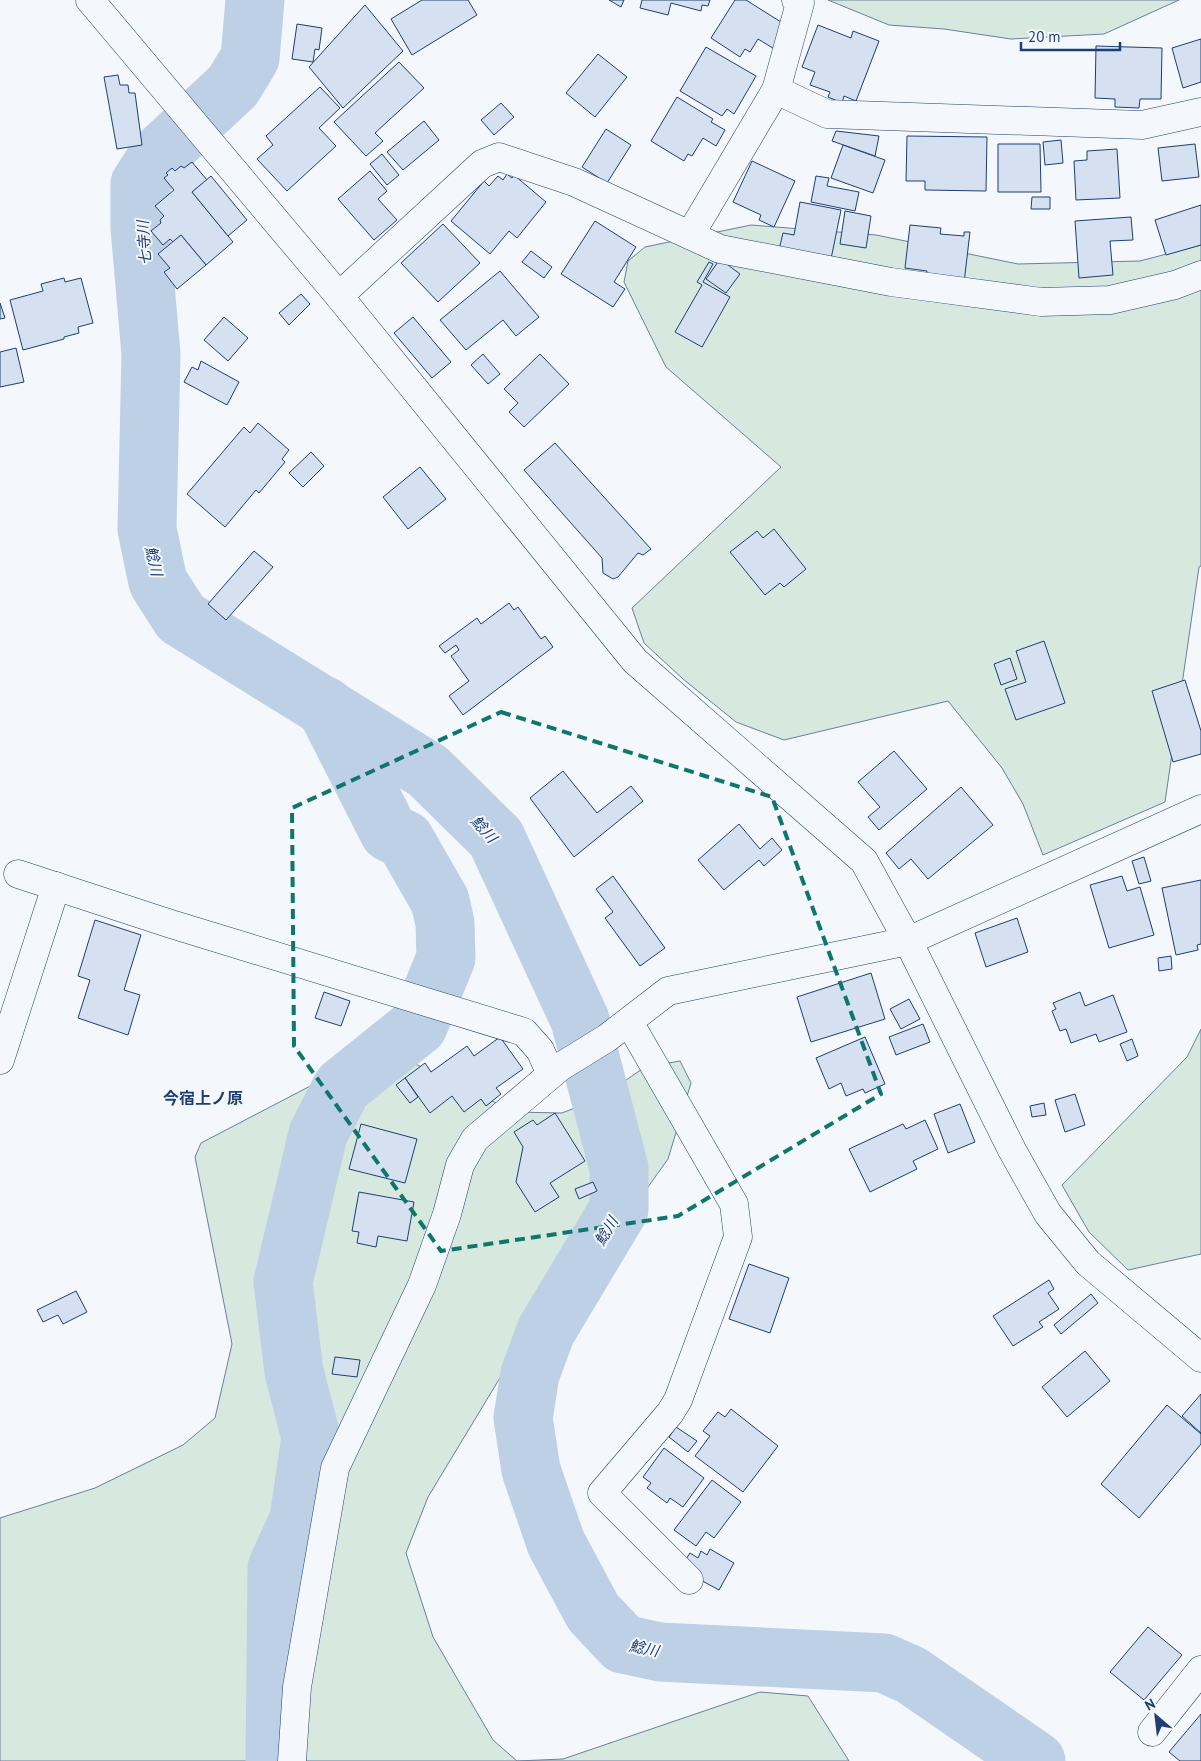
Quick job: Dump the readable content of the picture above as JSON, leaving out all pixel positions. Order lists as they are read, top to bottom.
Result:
{
  "districts": ["今宿上ノ原"],
  "water": ["七寺川", "鯰川"],
  "scale_bar": "20 m",
  "north": "top left"
}
